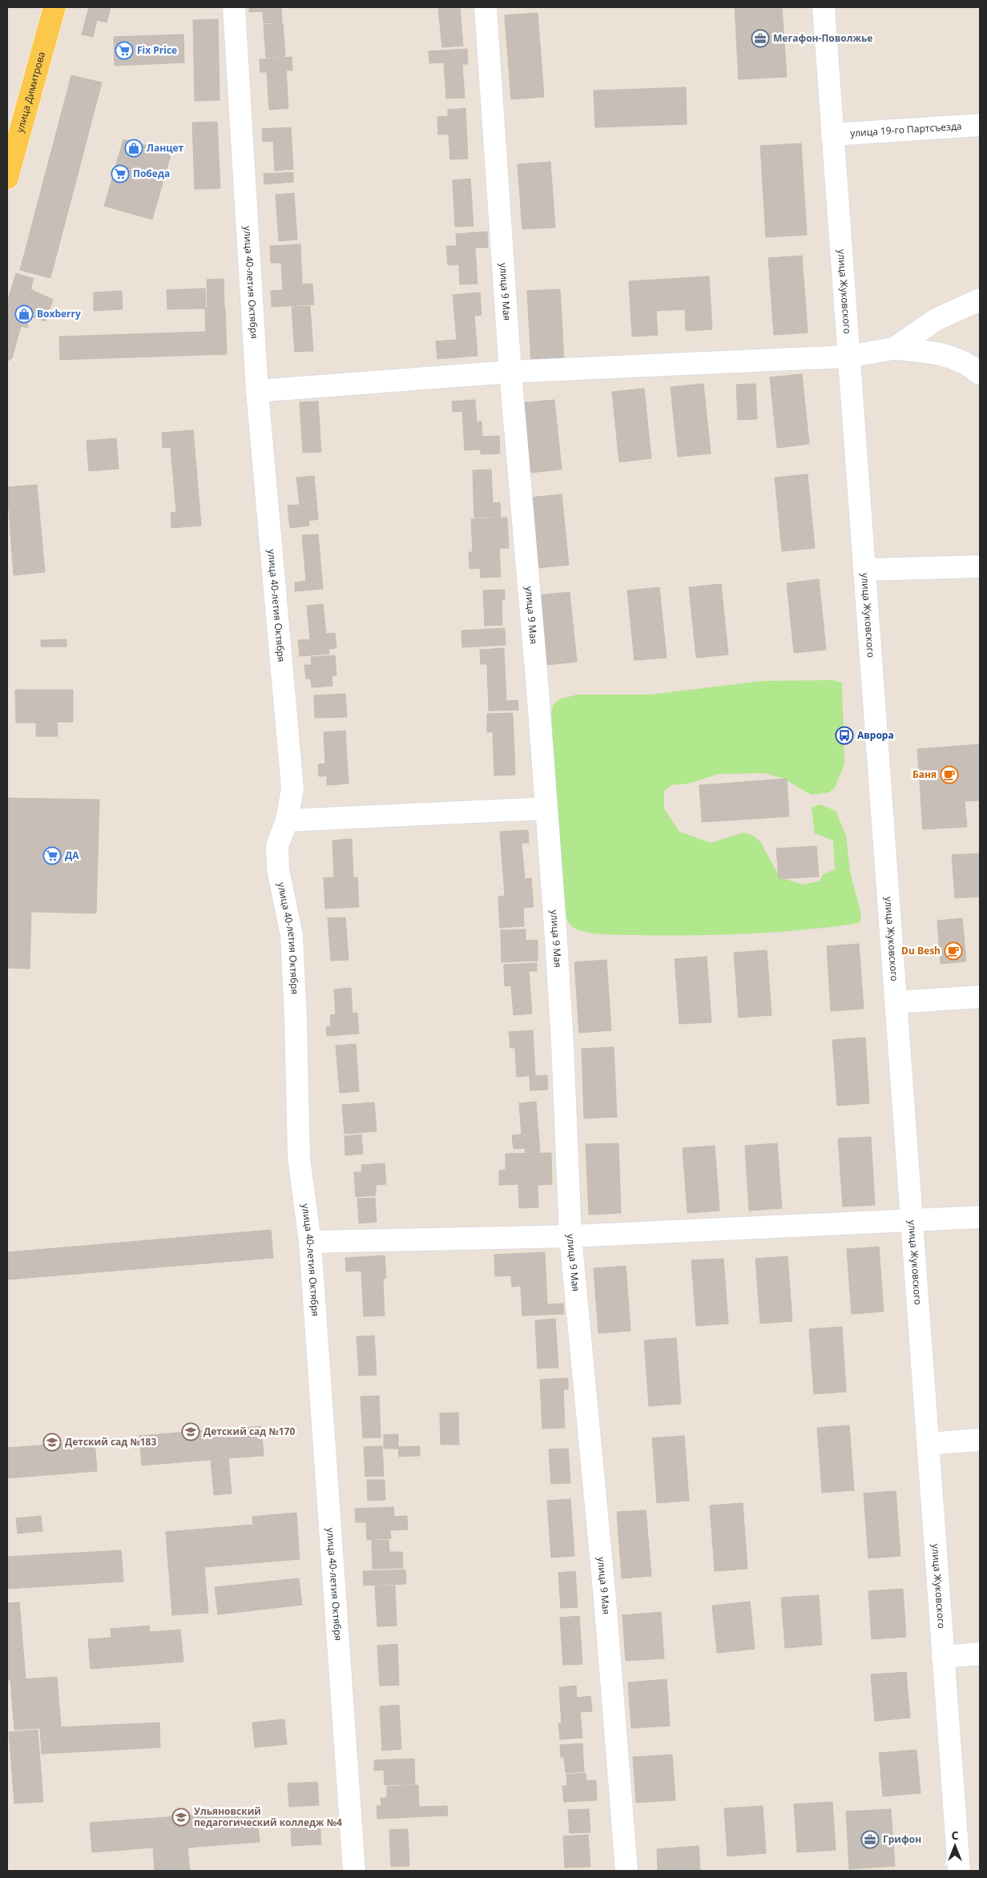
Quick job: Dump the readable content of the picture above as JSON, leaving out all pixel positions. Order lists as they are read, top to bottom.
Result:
{
  "streets": {
    "main road": ["улица Димитрова"],
    "street": [
      "улица 19-го Партсъезда",
      "улица 40-летия Октября",
      "улица Жуковского",
      "улица 9 Мая"
    ]
  },
  "crossings": [
    ["улица 19-го Партсъезда", "улица Жуковского"]
  ],
  "places": {
    "office": ["Мегафон-Поволжье", "Грифон"],
    "supermarket": ["Fix Price", "Победа", "ДА"],
    "shop": ["Ланцет", "Boxberry"],
    "bus stop": ["Аврора"],
    "cafe": ["Баня", "Du Besh"],
    "school or university": ["Детский сад №170", "Детский сад №183", "Ульяновский педагогический колледж №4"]
  },
  "north": "top"
}
